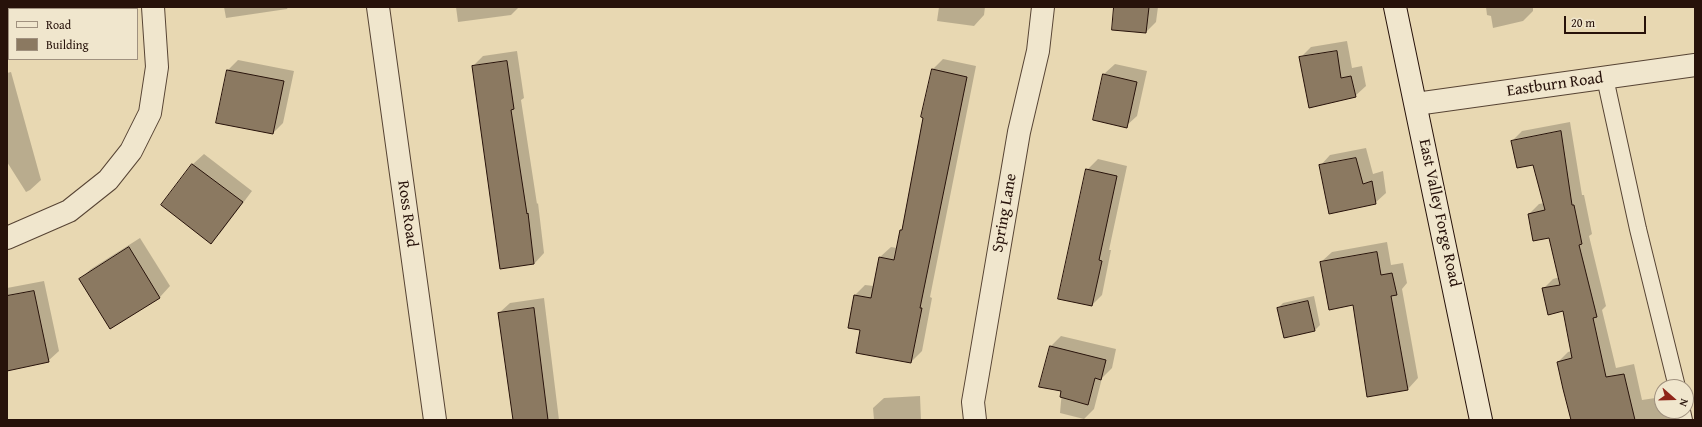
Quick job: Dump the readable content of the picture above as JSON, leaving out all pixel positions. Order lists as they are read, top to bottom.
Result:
{
  "streets": {
    "street": [
      "Eastburn Road",
      "Spring Lane",
      "East Valley Forge Road",
      "Ross Road"
    ]
  },
  "crossings": [
    ["Eastburn Road", "East Valley Forge Road"]
  ],
  "legend": ["Road", "Building"],
  "scale_bar": "20 m",
  "north": "right"
}
